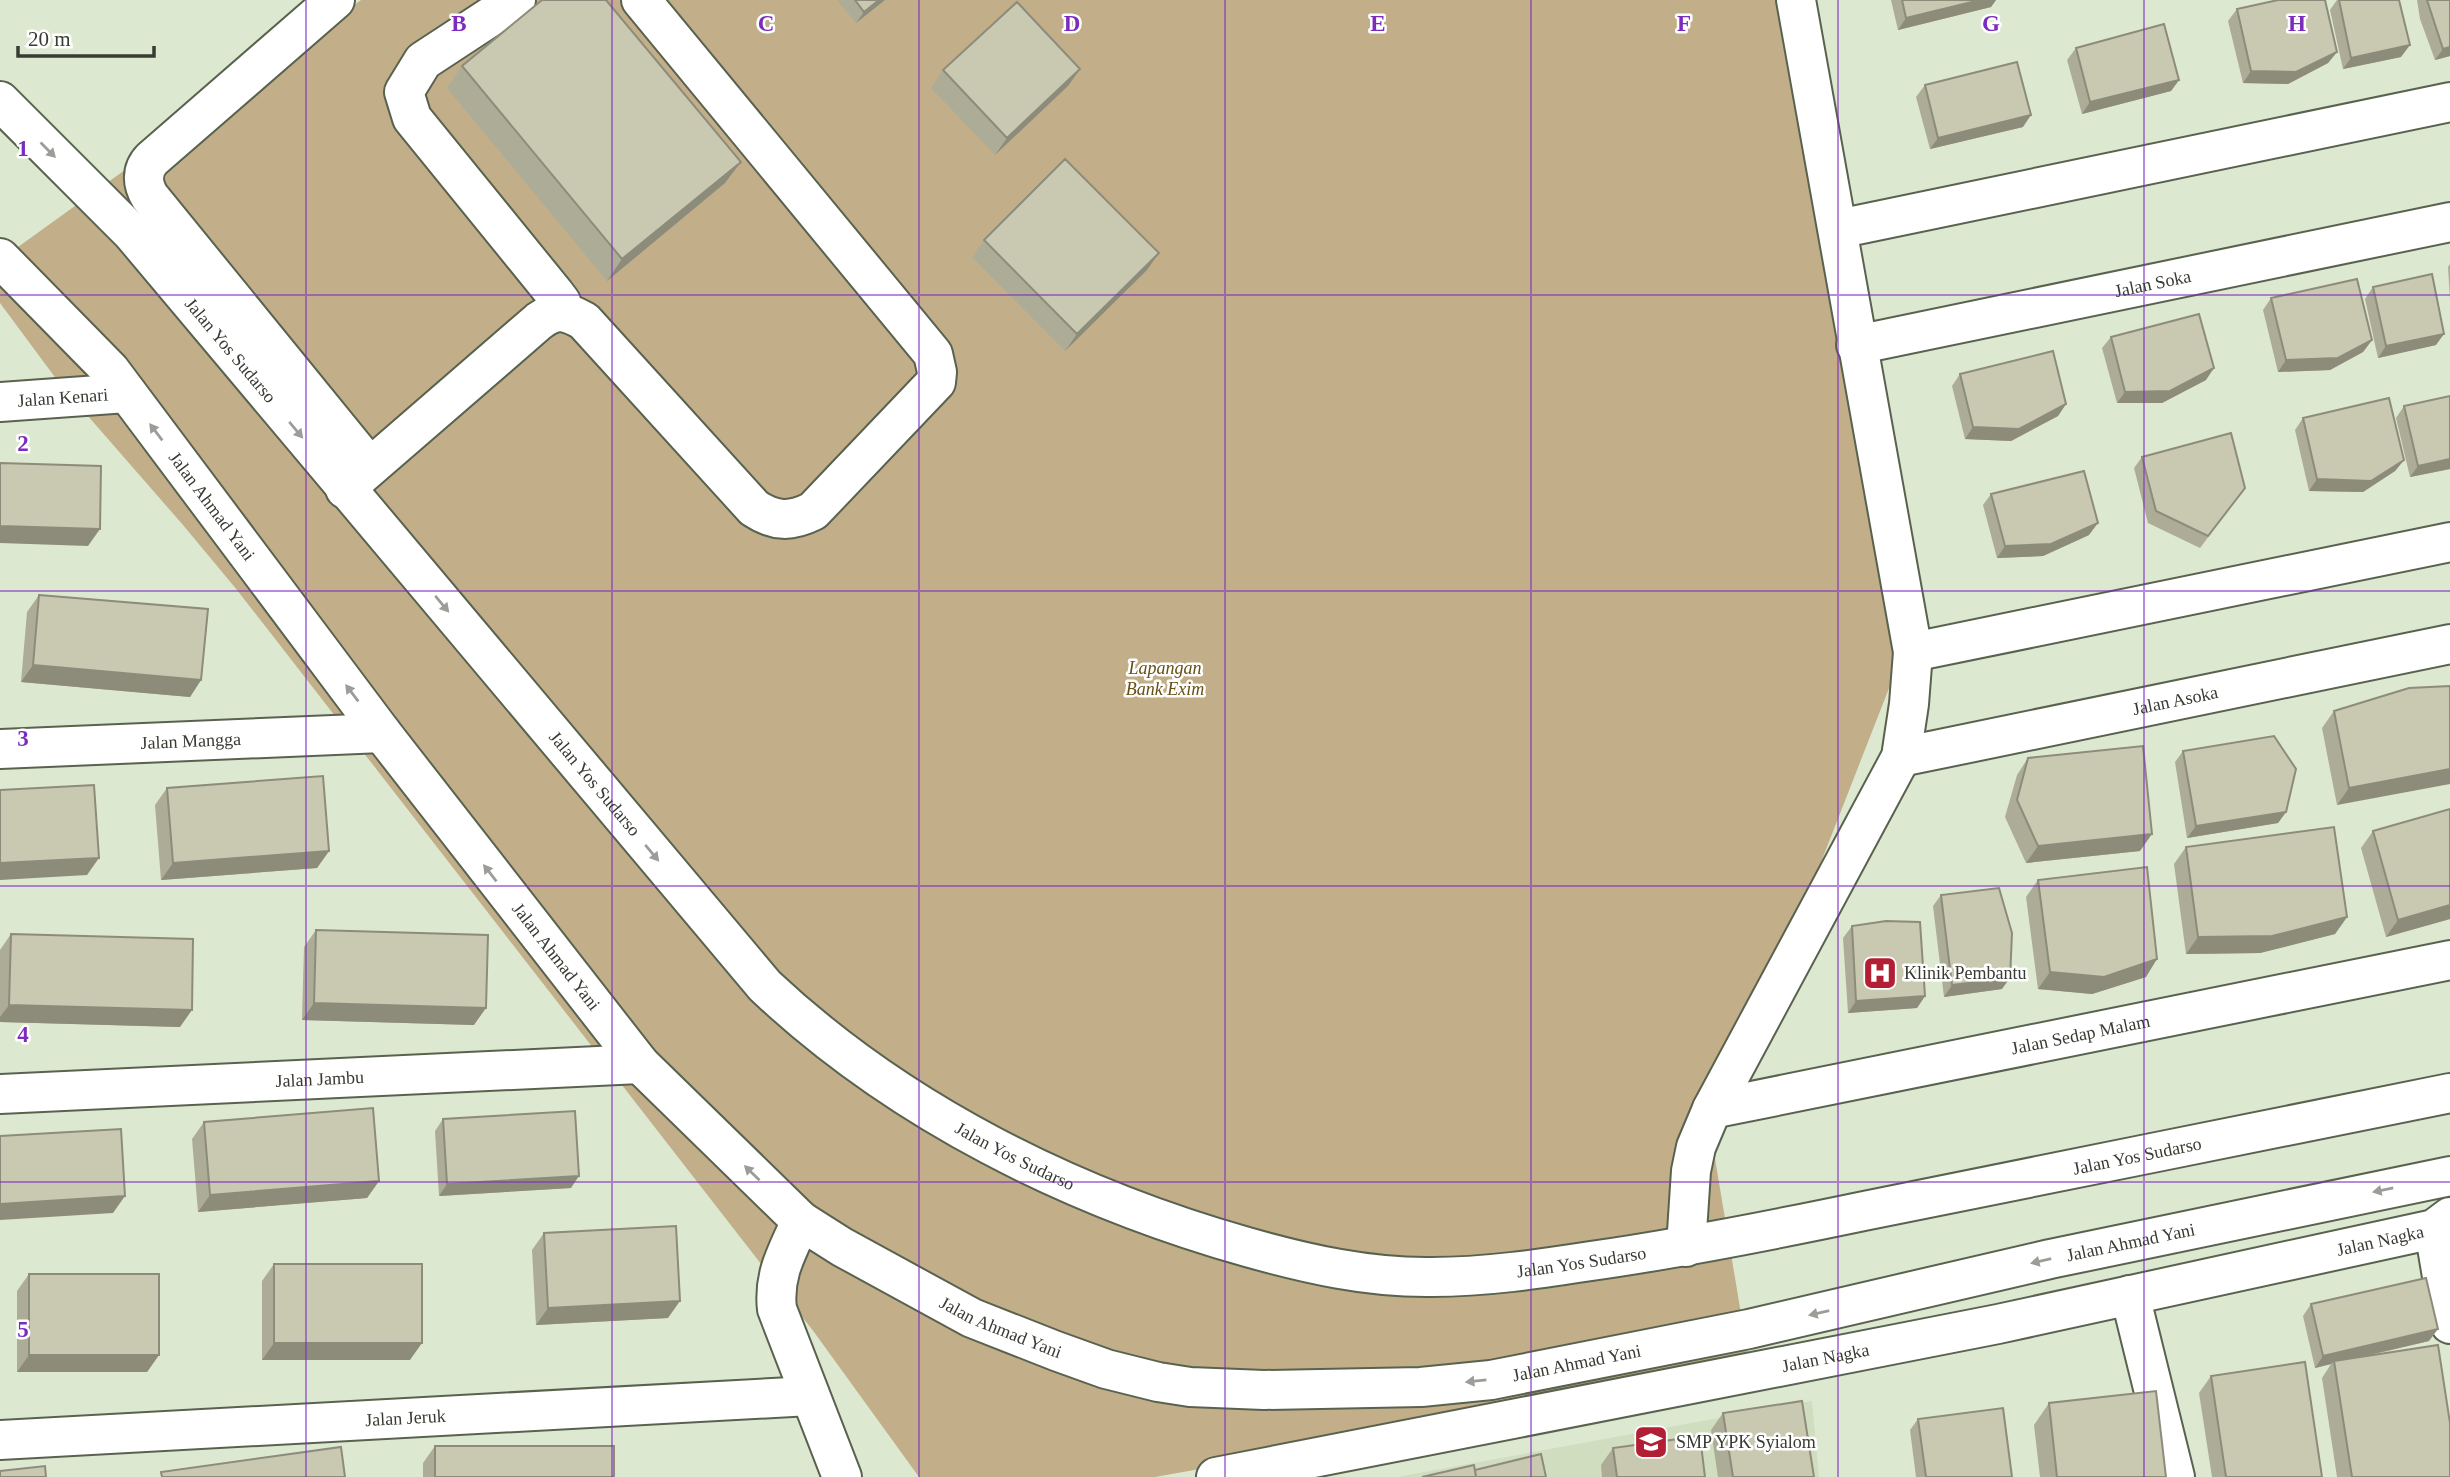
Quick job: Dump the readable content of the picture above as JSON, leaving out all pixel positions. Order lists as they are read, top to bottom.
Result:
{
  "streets": {
    "main road": [
      "Jalan Soka",
      "Jalan Yos Sudarso",
      "Jalan Kenari",
      "Jalan Ahmad Yani",
      "Jalan Asoka",
      "Jalan Mangga",
      "Jalan Sedap Malam",
      "Jalan Jambu",
      "Jalan Nagka",
      "Jalan Jeruk"
    ]
  },
  "crossings": [
    ["Jalan Kenari", "Jalan Ahmad Yani"],
    ["Jalan Ahmad Yani", "Jalan Mangga"],
    ["Jalan Ahmad Yani", "Jalan Jambu"]
  ],
  "one_way": ["Jalan Yos Sudarso", "Jalan Ahmad Yani"],
  "parks": ["Lapangan Bank Exim"],
  "places": {
    "hospital": ["Klinik Pembantu"],
    "school or university": ["SMP YPK Syialom"]
  },
  "scale_bar": "20 m",
  "grid": {
    "columns": [
      "B",
      "C",
      "D",
      "E",
      "F",
      "G",
      "H"
    ],
    "rows": [
      "1",
      "2",
      "3",
      "4",
      "5"
    ]
  }
}
